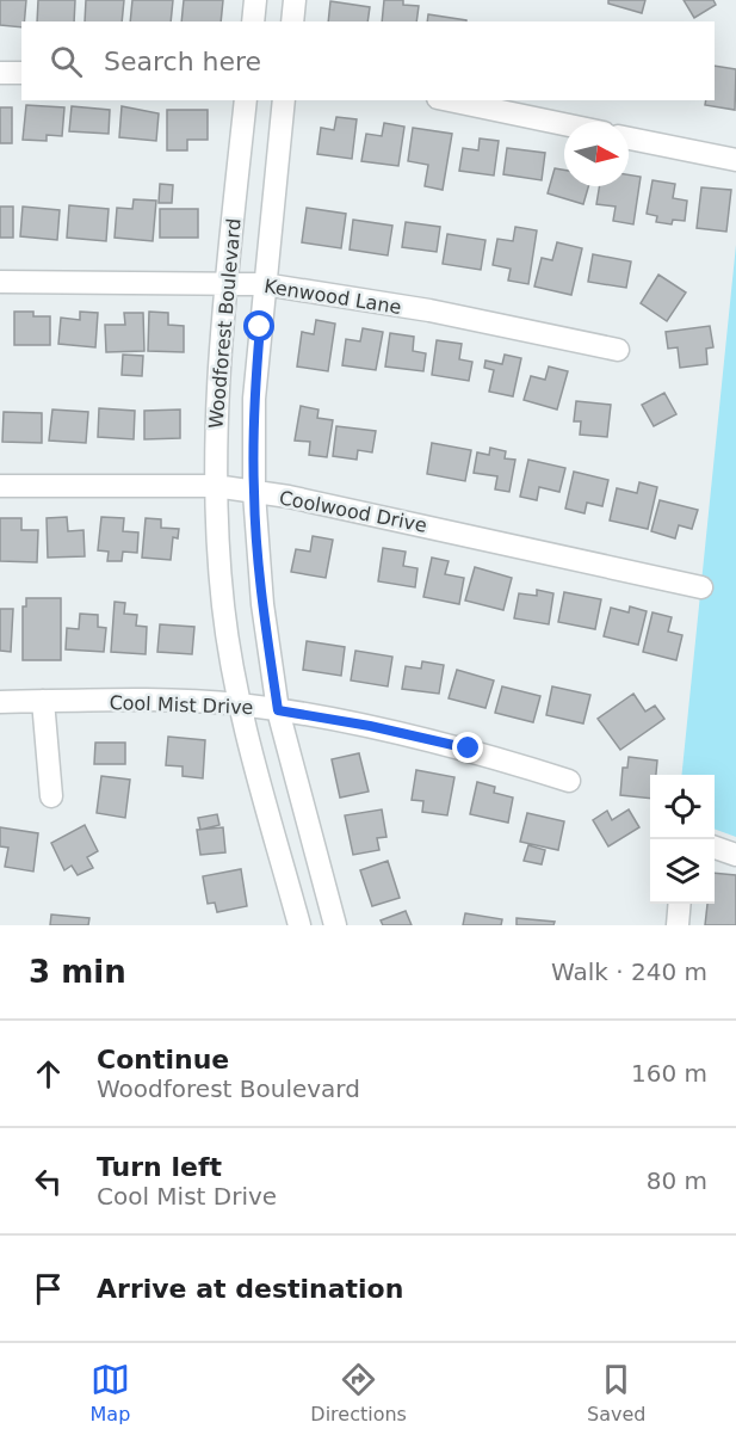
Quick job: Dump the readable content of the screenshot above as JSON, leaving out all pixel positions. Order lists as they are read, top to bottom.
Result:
{
  "streets": {
    "street": [
      "Kenwood Lane",
      "Woodforest Boulevard",
      "Coolwood Drive",
      "Cool Mist Drive"
    ]
  },
  "crossings": [
    ["Kenwood Lane", "Woodforest Boulevard"],
    ["Woodforest Boulevard", "Coolwood Drive"],
    ["Woodforest Boulevard", "Cool Mist Drive"]
  ],
  "north": "right",
  "page": {
    "search": "Search here",
    "heading": ["3 min", "Walk · 240 m"],
    "list": [
      ["Continue", "Woodforest Boulevard", "160 m"],
      ["Turn left", "Cool Mist Drive", "80 m"],
      "Arrive at destination"
    ],
    "nav": ["Map", "Directions", "Saved"]
  }
}
